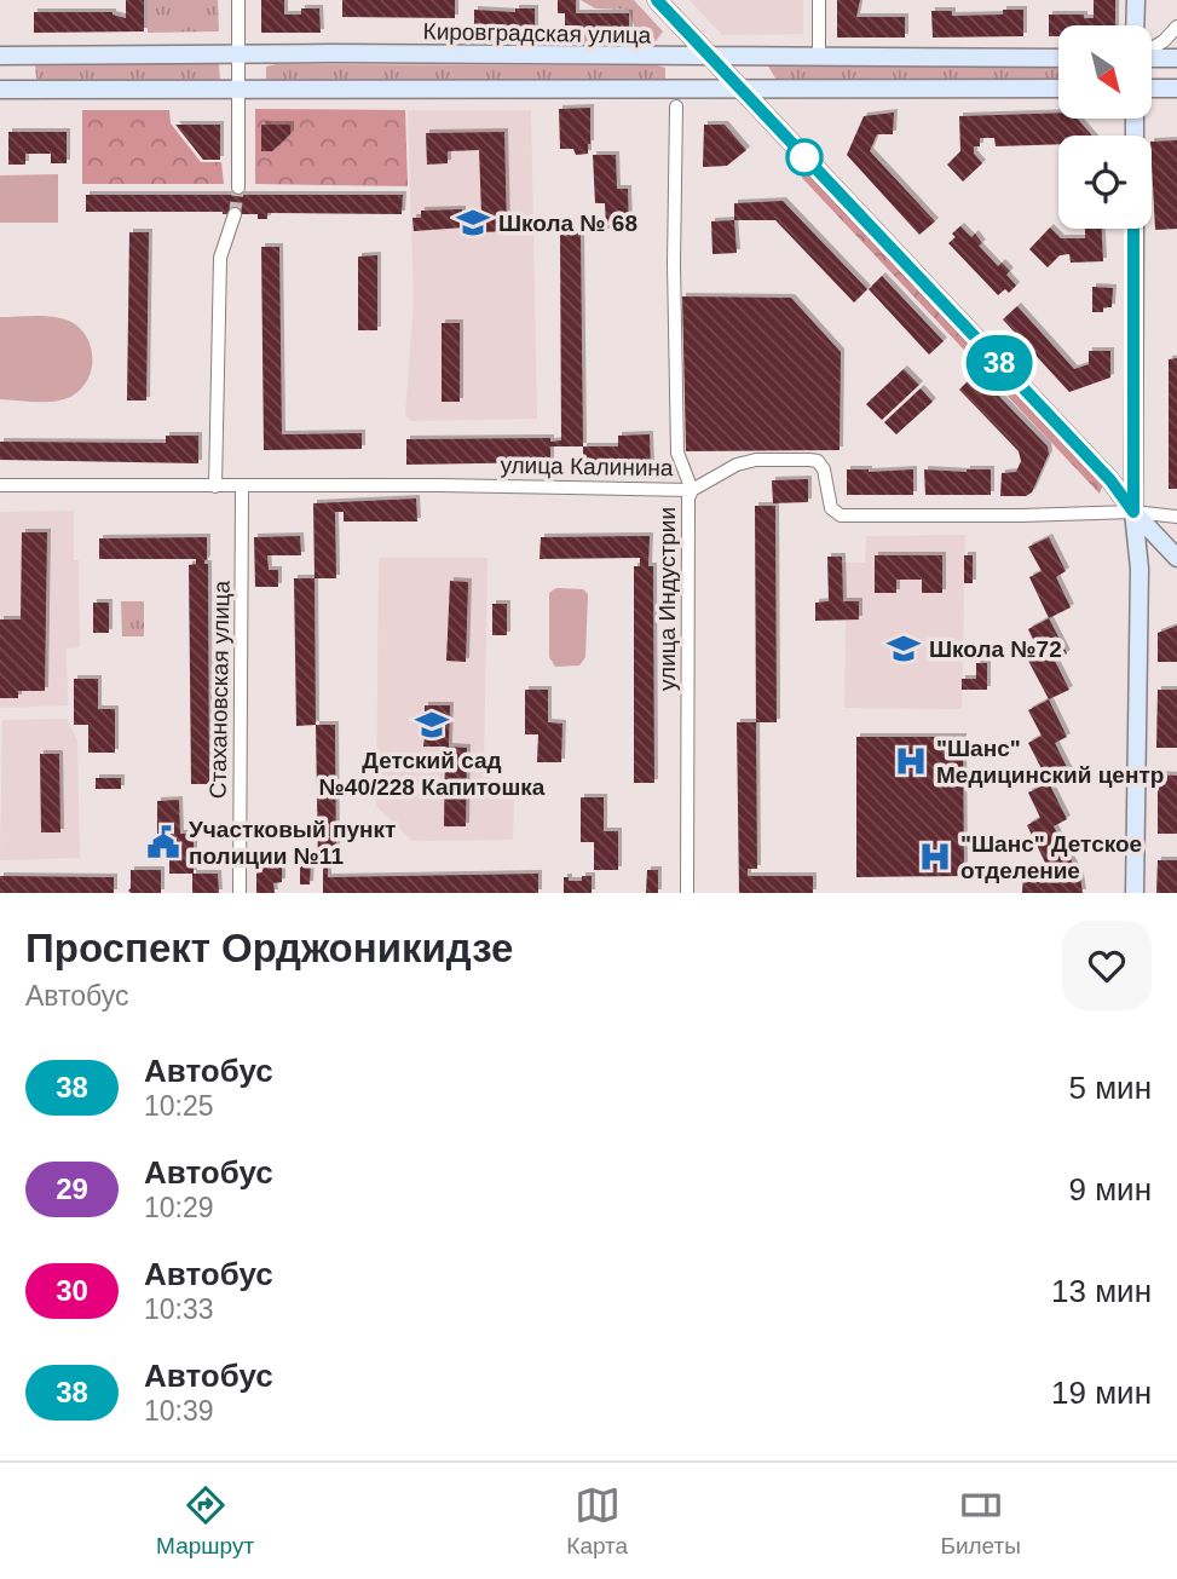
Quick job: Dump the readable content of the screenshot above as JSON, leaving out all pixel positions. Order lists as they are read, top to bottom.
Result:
{
  "streets": {
    "main road": ["Кировградская улица"],
    "street": ["улица Калинина", "улица Индустрии", "Стахановская улица"]
  },
  "crossings": [
    ["улица Калинина", "улица Индустрии"],
    ["улица Калинина", "Стахановская улица"]
  ],
  "places": {
    "school or university": ["Школа № 68", "Школа №72", "Детский сад №40/228 Капитошка"],
    "hospital": ["\"Шанс\" Медицинский центр", "\"Шанс\" Детское отделение"],
    "public building": ["Участковый пункт полиции №11"]
  },
  "lines": ["bus line 38"],
  "north": "bottom right",
  "page": {
    "on_map": "38",
    "heading": ["Проспект Орджоникидзе", "Автобус"],
    "list": [
      {
        "mark": "38",
        "name": "Автобус",
        "note": "10:25",
        "value": "5 мин"
      },
      {
        "mark": "29",
        "name": "Автобус",
        "note": "10:29",
        "value": "9 мин"
      },
      {
        "mark": "30",
        "name": "Автобус",
        "note": "10:33",
        "value": "13 мин"
      },
      {
        "mark": "38",
        "name": "Автобус",
        "note": "10:39",
        "value": "19 мин"
      }
    ],
    "tabs": ["Маршрут", "Карта", "Билеты"]
  }
}
